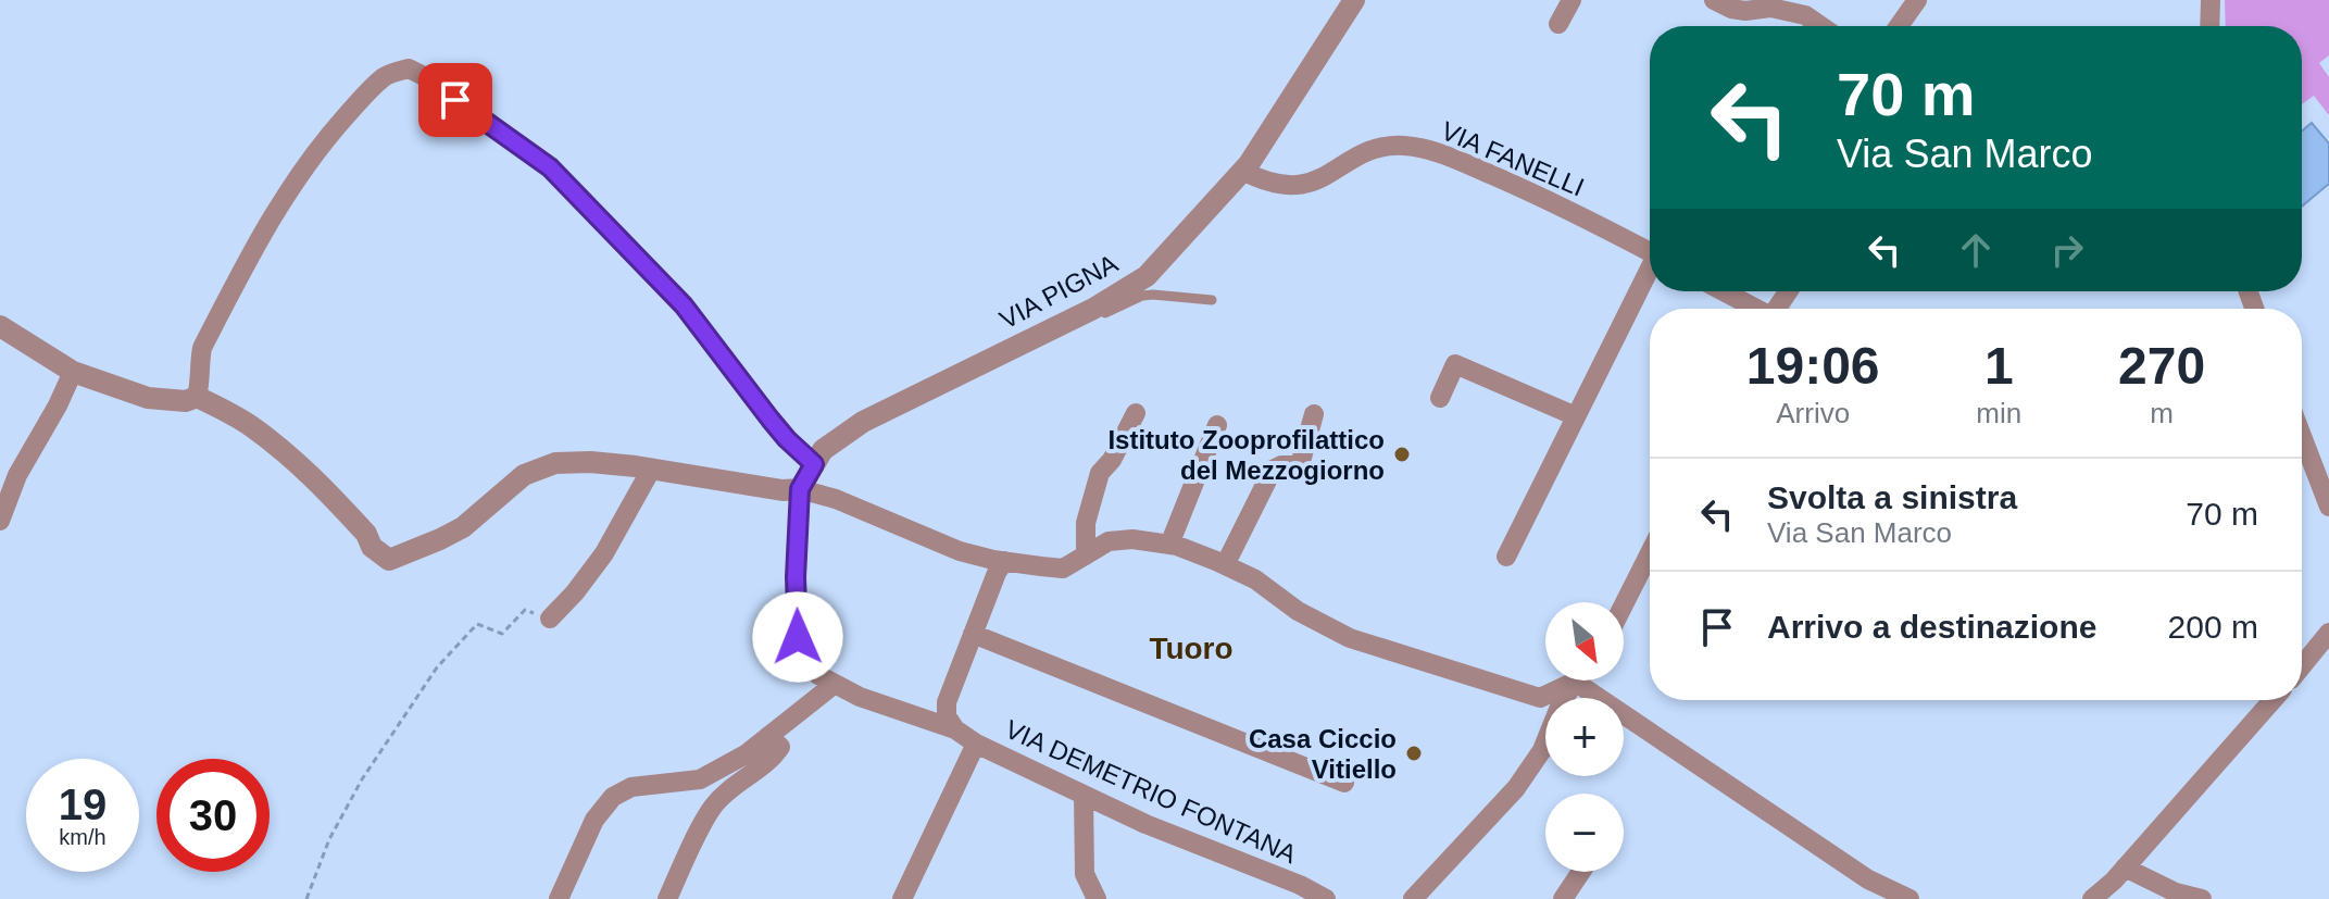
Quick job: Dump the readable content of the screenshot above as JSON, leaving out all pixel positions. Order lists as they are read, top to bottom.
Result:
{
  "streets": {
    "street": ["VIA FANELLI", "VIA PIGNA", "VIA DEMETRIO FONTANA"]
  },
  "crossings": [
    ["VIA FANELLI", "VIA PIGNA"],
    ["VIA PIGNA", "VIA DEMETRIO FONTANA"]
  ],
  "districts": ["Tuoro"],
  "places": ["Istituto Zooprofilattico del Mezzogiorno", "Casa Ciccio Vitiello"],
  "north": "bottom right",
  "page": {
    "turn": ["70 m", "Via San Marco"],
    "eta": [
      "19:06",
      "Arrivo",
      "1",
      "min",
      "270",
      "m"
    ],
    "list": [
      {
        "name": "Svolta a sinistra",
        "note": "Via San Marco",
        "value": "70 m"
      },
      {
        "name": "Arrivo a destinazione",
        "value": "200 m"
      }
    ],
    "map_buttons": ["+", "−"],
    "speed": "19 km/h",
    "limit": "30"
  }
}
